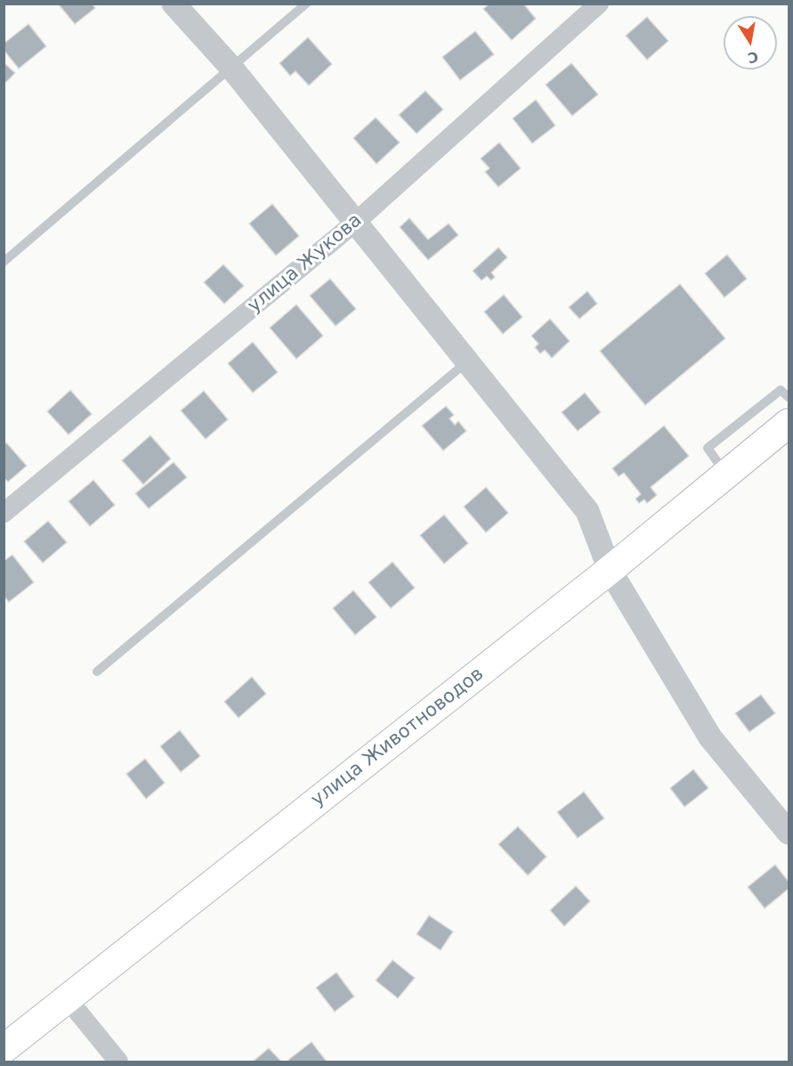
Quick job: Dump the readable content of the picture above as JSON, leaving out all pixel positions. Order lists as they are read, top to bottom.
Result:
{
  "streets": {
    "main road": ["улица Животноводов"],
    "street": ["улица Жукова"]
  },
  "north": "bottom"
}
